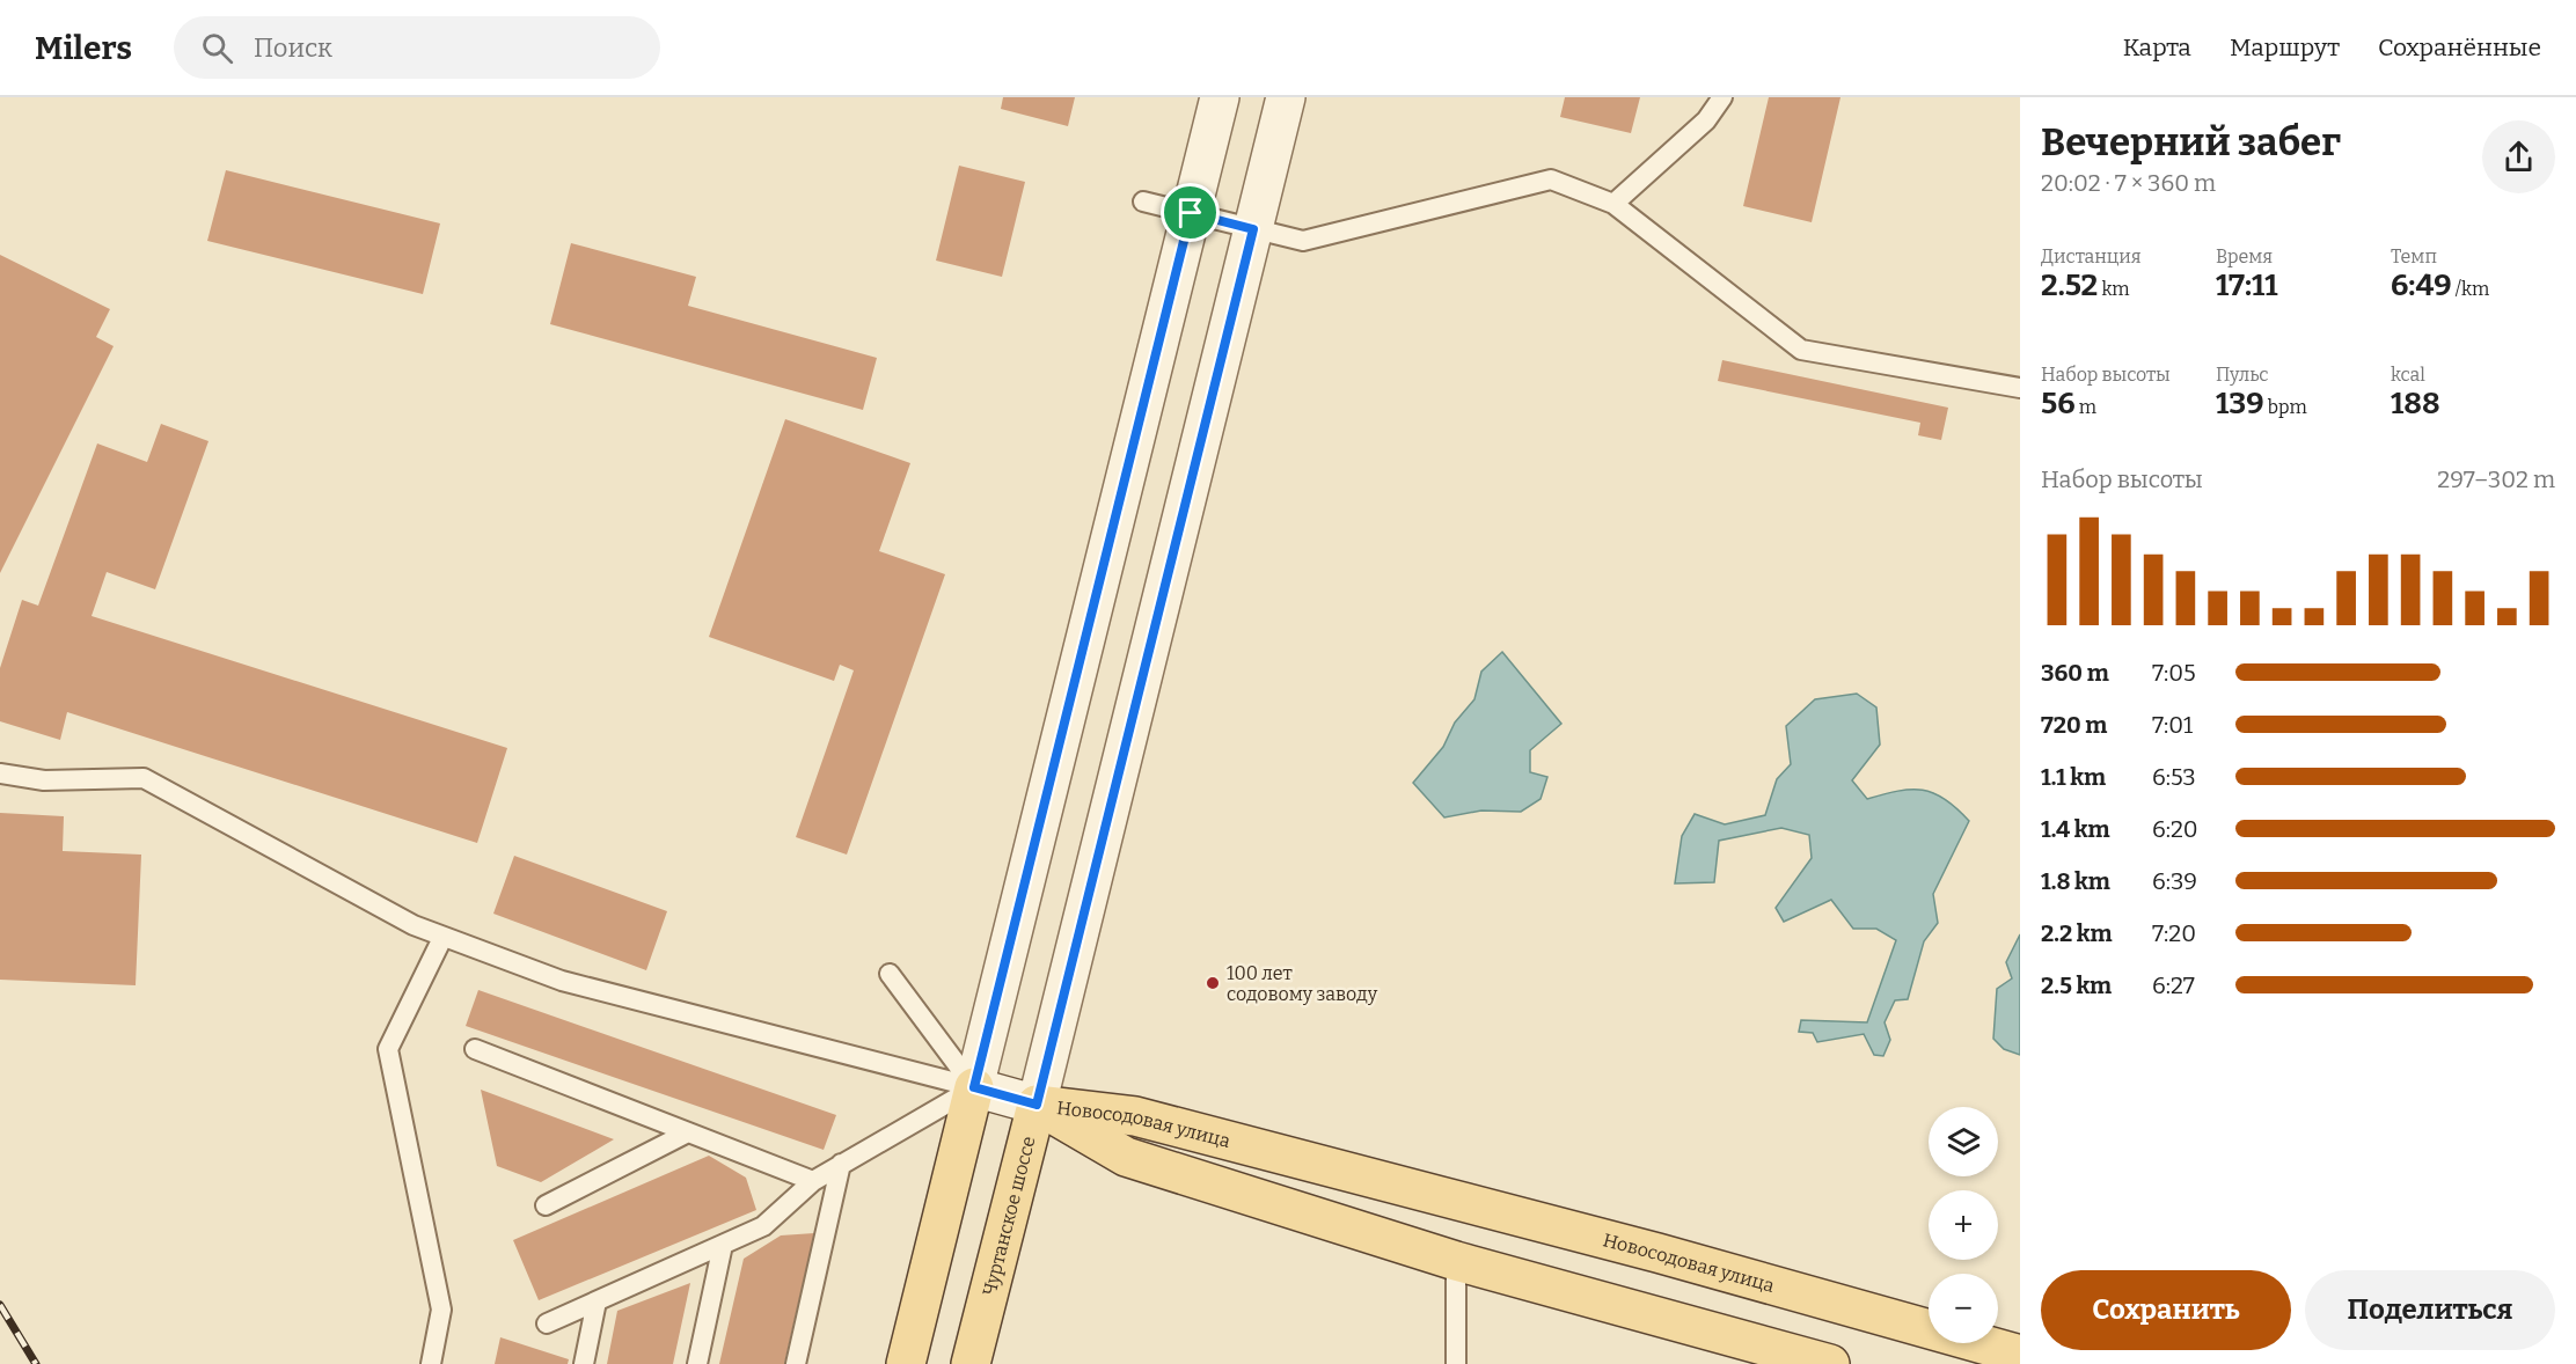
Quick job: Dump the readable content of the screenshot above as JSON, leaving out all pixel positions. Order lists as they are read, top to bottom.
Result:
{
  "streets": {
    "main road": ["Новосодовая улица", "Чуртанское шоссе"]
  },
  "crossings": [
    ["Новосодовая улица", "Чуртанское шоссе"]
  ],
  "places": ["100 лет содовому заводу"],
  "page": {
    "header": "Milers",
    "search": "Поиск",
    "nav": ["Карта", "Маршрут", "Сохранённые"],
    "heading": ["Вечерний забег", "20:02 · 7 × 360 m"],
    "stats": [
      ["Дистанция", "2.52 km"],
      ["Время", "17:11"],
      ["Темп", "6:49 /km"],
      ["Набор высоты", "56 m"],
      ["Пульс", "139 bpm"],
      ["kcal", "188"]
    ],
    "chart": ["Набор высоты", "297–302 m"],
    "list": [
      {
        "name": "360 m",
        "note": "7:05"
      },
      {
        "name": "720 m",
        "note": "7:01"
      },
      {
        "name": "1.1 km",
        "note": "6:53"
      },
      {
        "name": "1.4 km",
        "note": "6:20"
      },
      {
        "name": "1.8 km",
        "note": "6:39"
      },
      {
        "name": "2.2 km",
        "note": "7:20"
      },
      {
        "name": "2.5 km",
        "note": "6:27"
      }
    ],
    "map_buttons": ["+", "−"],
    "buttons": ["Сохранить", "Поделиться"]
  }
}
